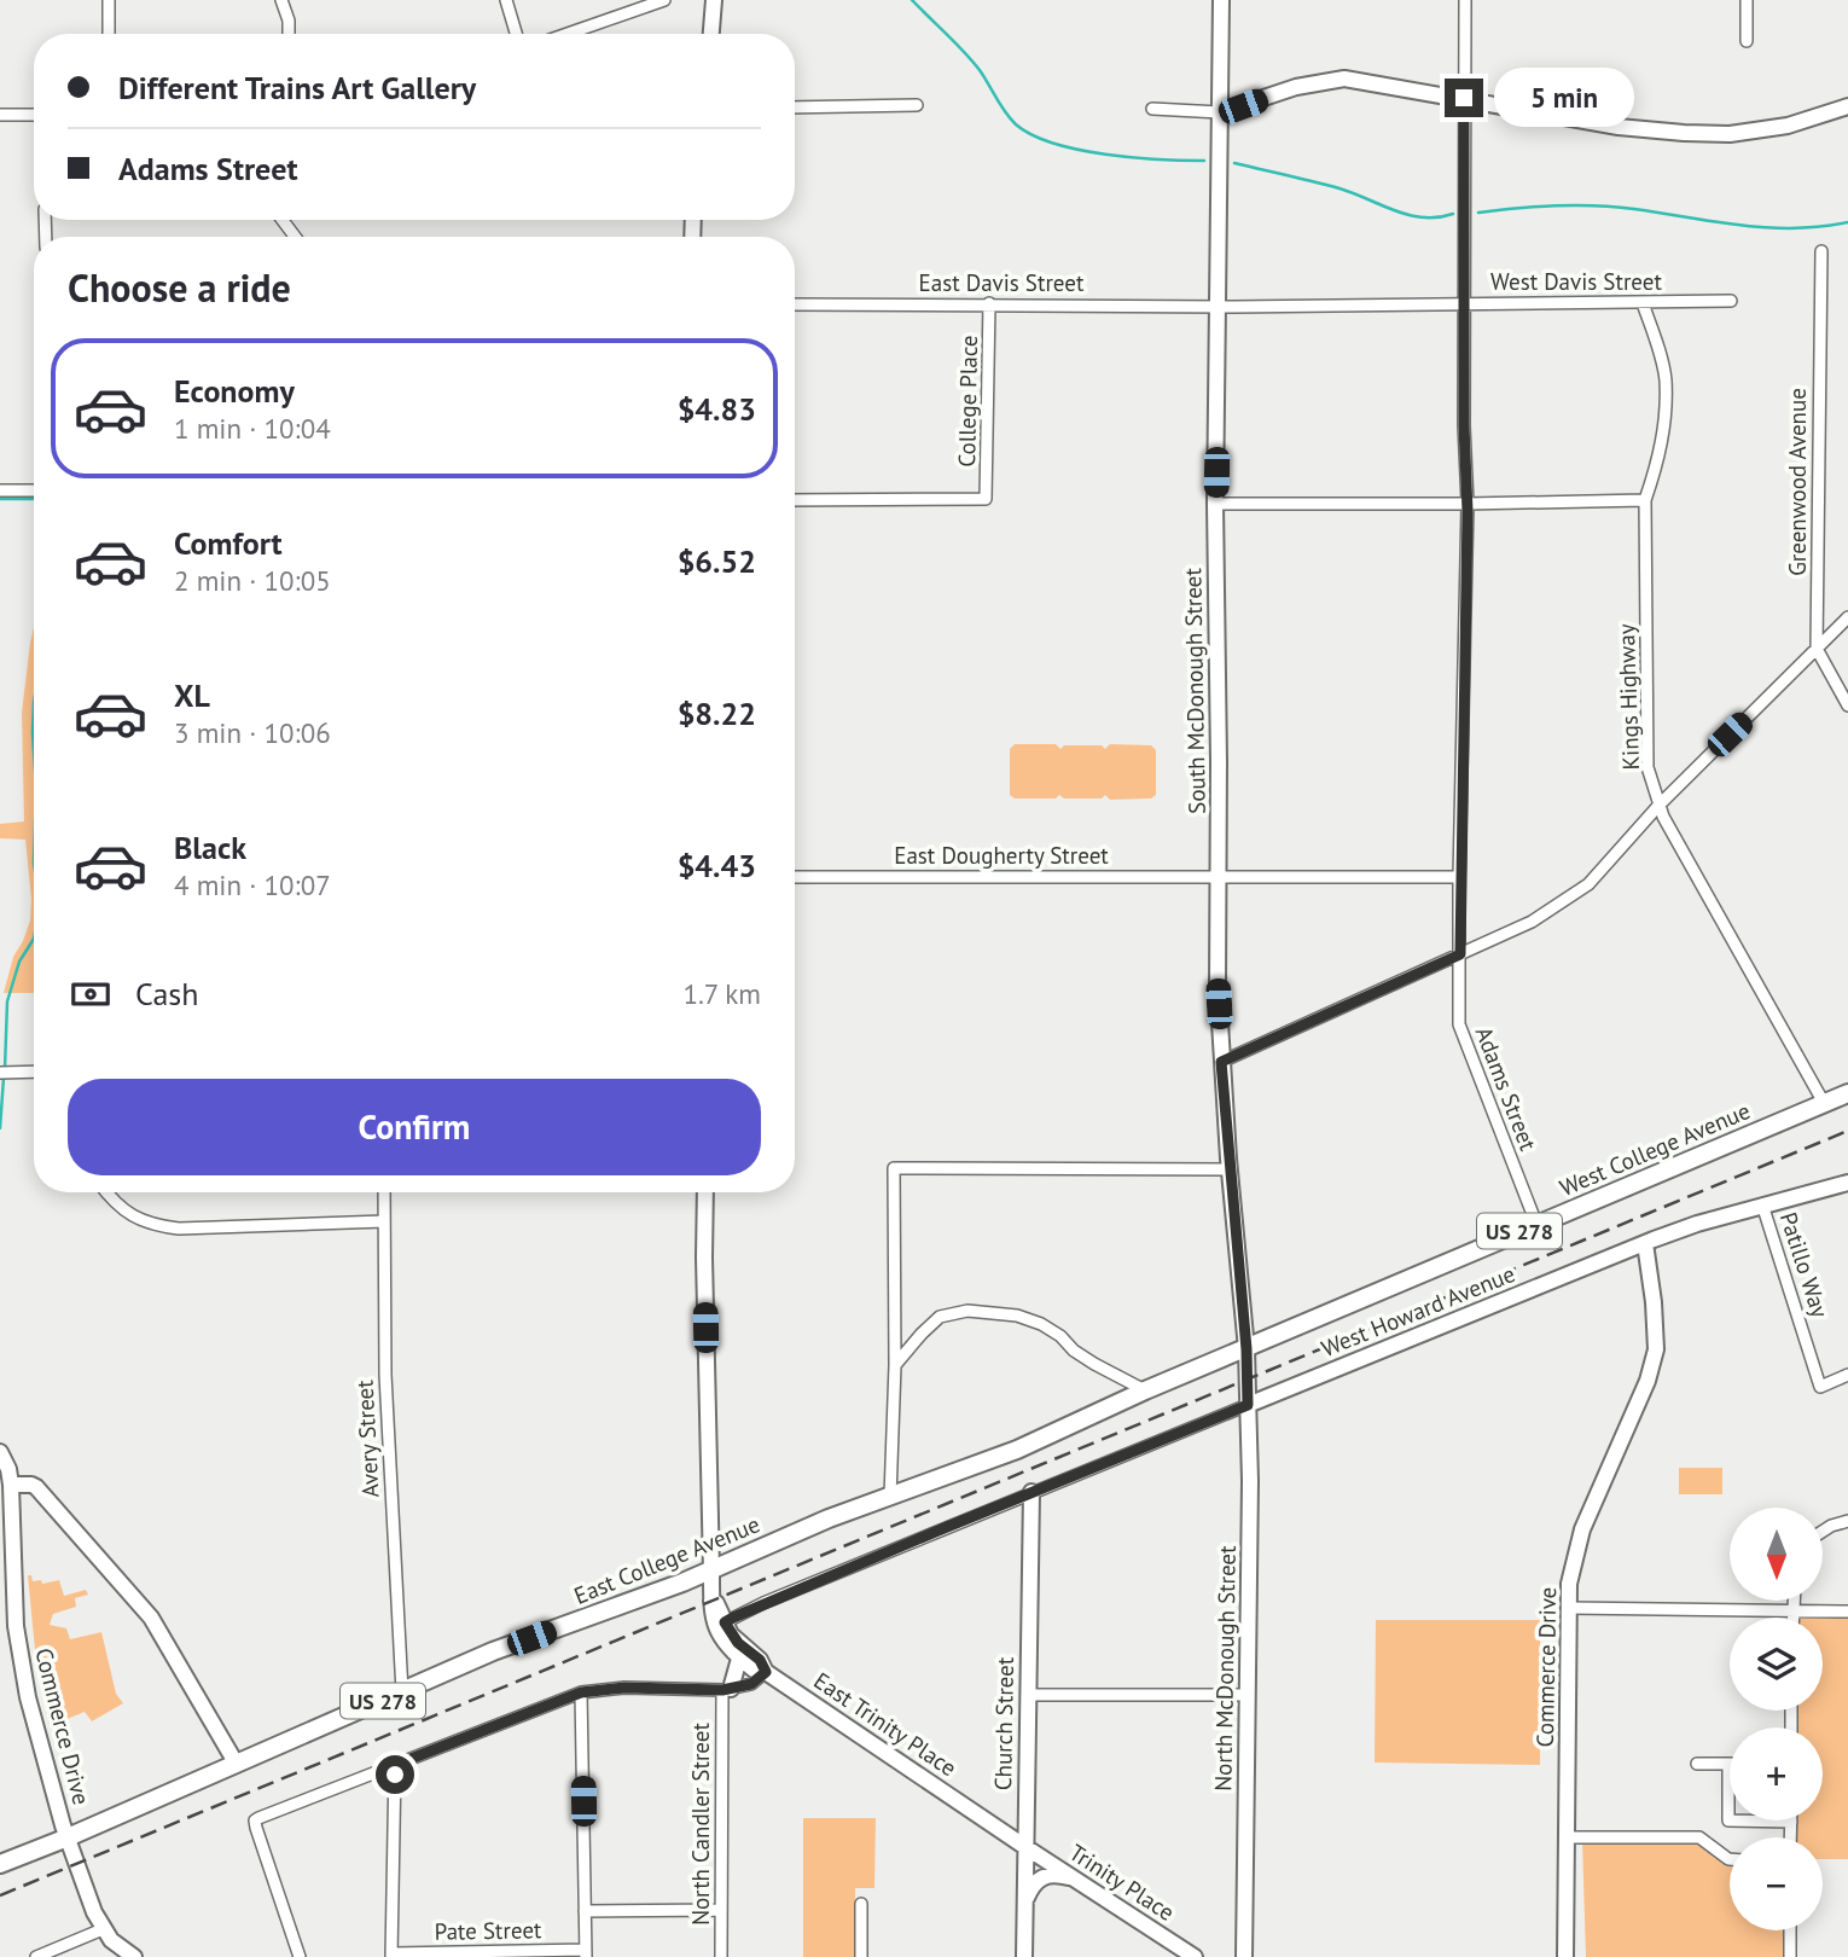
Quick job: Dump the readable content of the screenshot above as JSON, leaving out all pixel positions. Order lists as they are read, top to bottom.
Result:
{
  "streets": {
    "main road": ["West College Avenue", "US 278", "East College Avenue"],
    "street": [
      "West Davis Street",
      "East Davis Street",
      "College Place",
      "Greenwood Avenue",
      "South McDonough Street",
      "Kings Highway",
      "East Dougherty Street",
      "Adams Street",
      "Patillo Way",
      "West Howard Avenue",
      "Avery Street",
      "Commerce Drive",
      "North McDonough Street",
      "East Trinity Place",
      "Church Street",
      "North Candler Street",
      "Trinity Place",
      "Pate Street"
    ]
  },
  "crossings": [
    ["West Davis Street", "East Davis Street"],
    ["West Davis Street", "South McDonough Street"],
    ["West Davis Street", "Kings Highway"],
    ["West Davis Street", "Adams Street"],
    ["East Davis Street", "College Place"],
    ["East Davis Street", "South McDonough Street"],
    ["South McDonough Street", "East Dougherty Street"],
    ["South McDonough Street", "West College Avenue"],
    ["South McDonough Street", "East College Avenue"],
    ["South McDonough Street", "North McDonough Street"],
    ["Kings Highway", "West College Avenue"],
    ["East Dougherty Street", "Adams Street"],
    ["Adams Street", "West College Avenue"],
    ["West College Avenue", "East College Avenue"],
    ["Patillo Way", "West Howard Avenue"],
    ["West Howard Avenue", "Commerce Drive"],
    ["West Howard Avenue", "North McDonough Street"],
    ["Avery Street", "East College Avenue"],
    ["East College Avenue", "Commerce Drive"],
    ["East Trinity Place", "Church Street"],
    ["East Trinity Place", "Trinity Place"],
    ["Church Street", "Trinity Place"]
  ],
  "north": "bottom",
  "page": {
    "banner": ["Different Trains Art Gallery", "Adams Street"],
    "bubble": "5 min",
    "heading": "Choose a ride",
    "list": [
      {
        "name": "Economy",
        "note": "1 min · 10:04",
        "value": "$4.83"
      },
      {
        "name": "Comfort",
        "note": "2 min · 10:05",
        "value": "$6.52"
      },
      {
        "name": "XL",
        "note": "3 min · 10:06",
        "value": "$8.22"
      },
      {
        "name": "Black",
        "note": "4 min · 10:07",
        "value": "$4.43"
      }
    ],
    "pay": ["Cash", "1.7 km"],
    "buttons": "Confirm",
    "map_buttons": ["+", "−"]
  }
}
